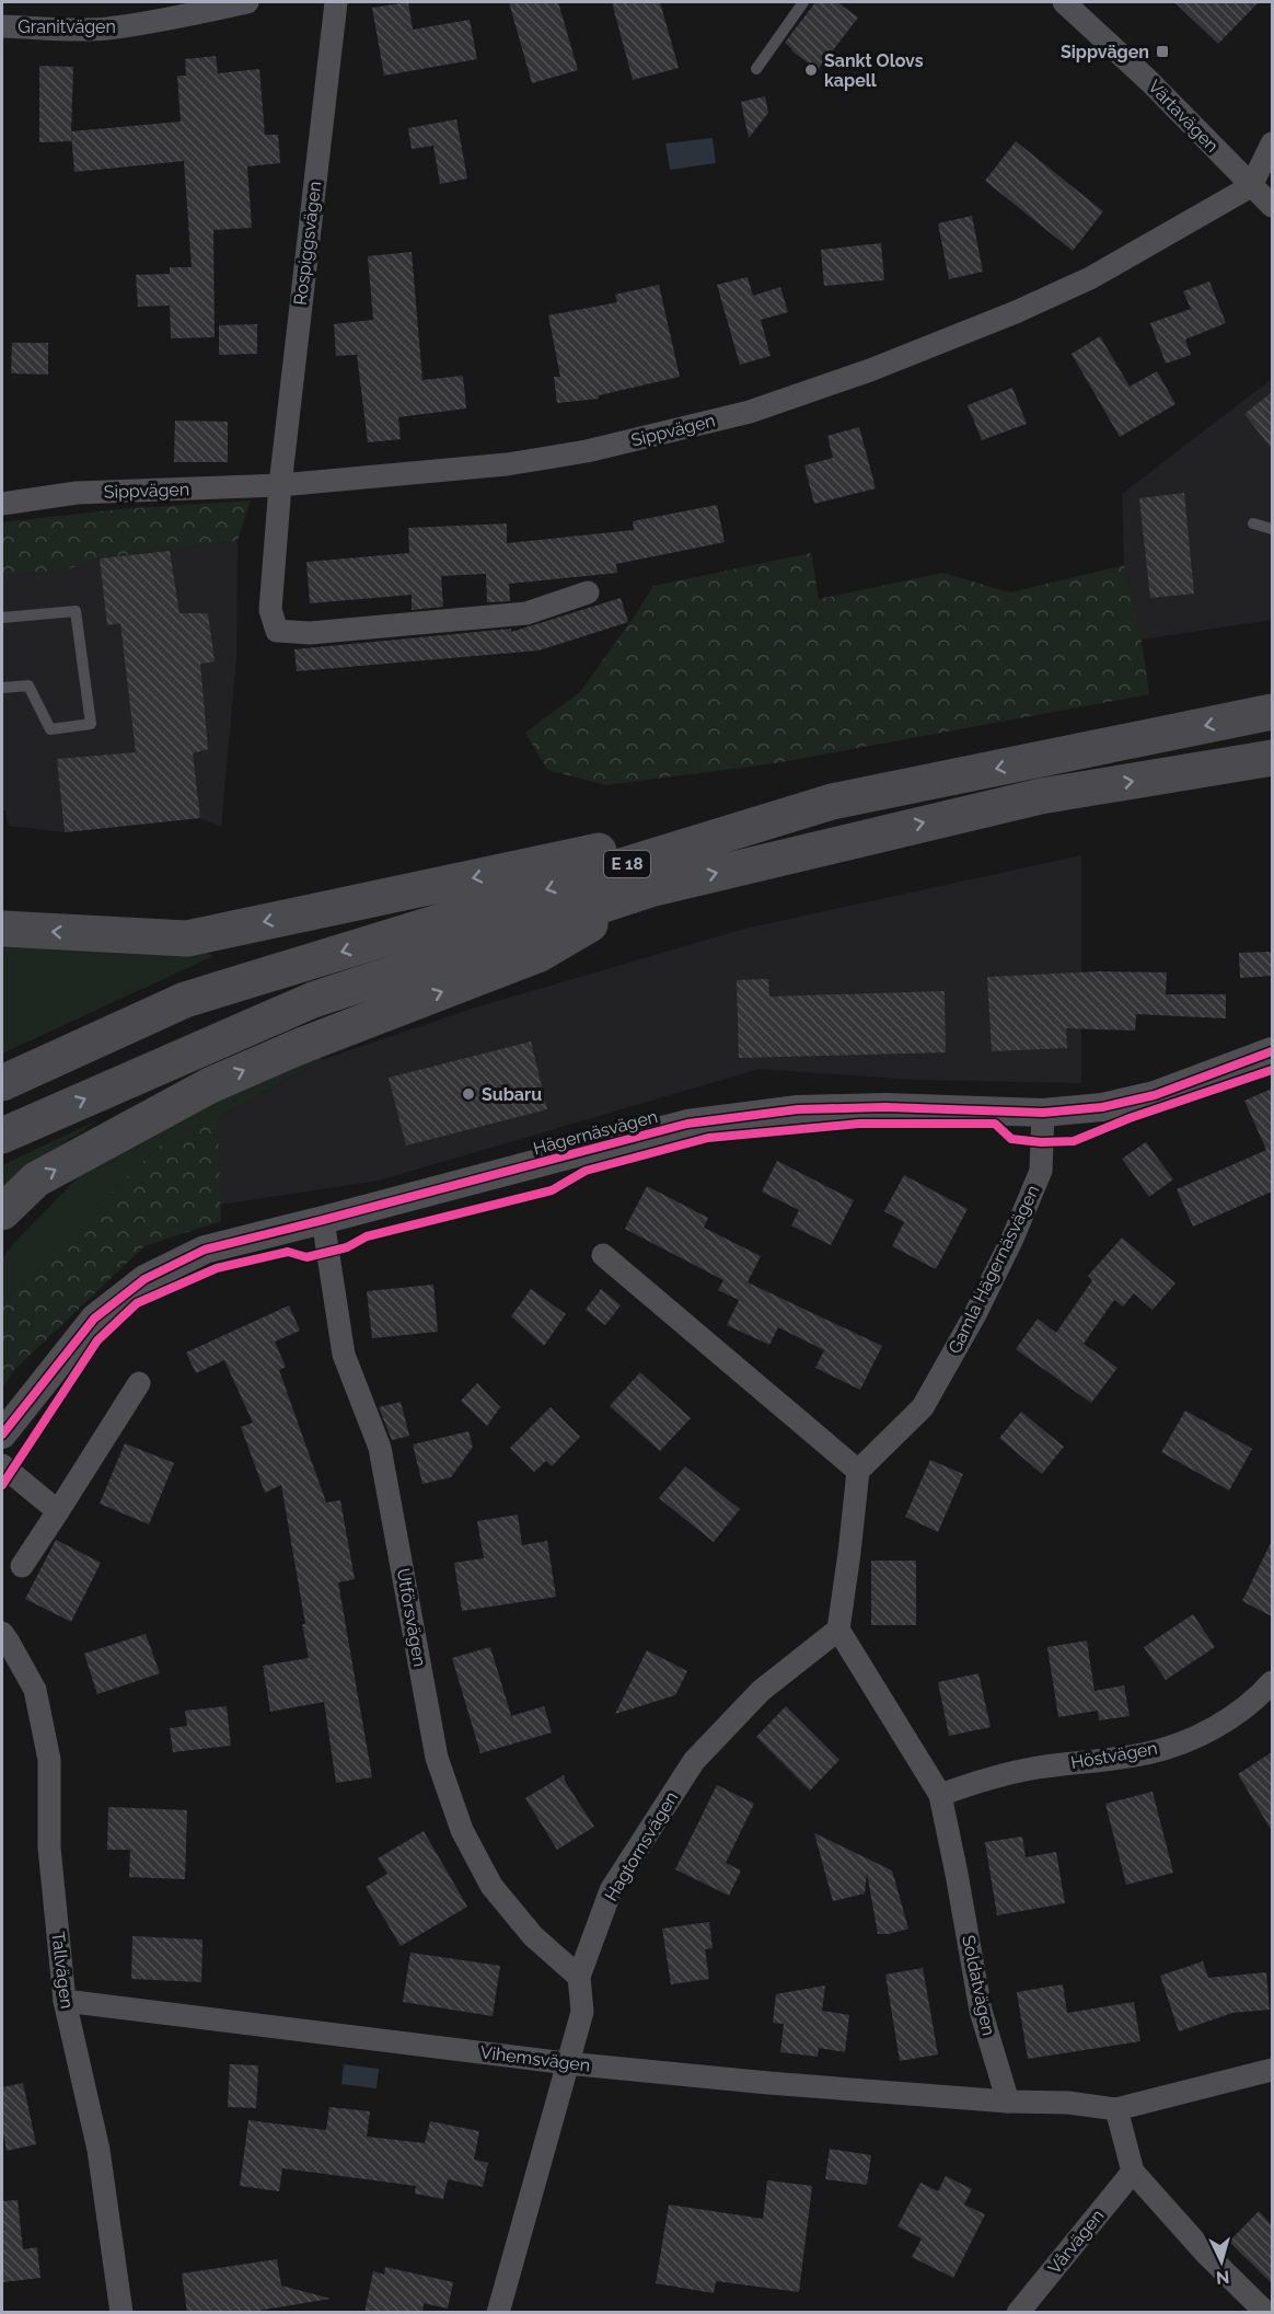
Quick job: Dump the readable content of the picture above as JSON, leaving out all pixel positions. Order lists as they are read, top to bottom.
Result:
{
  "streets": {
    "highway": ["E 18"],
    "street": [
      "Granitvägen",
      "Värtavägen",
      "Rospiggsvägen",
      "Sippvägen",
      "Hägernäsvägen",
      "Gamla Hägernäsvägen",
      "Utförsvägen",
      "Höstvägen",
      "Hagtornsvägen",
      "Tallvägen",
      "Soldatvägen",
      "Vihemsvägen",
      "Vårvägen"
    ]
  },
  "crossings": [
    ["Värtavägen", "Sippvägen"],
    ["Rospiggsvägen", "Sippvägen"],
    ["Hägernäsvägen", "Gamla Hägernäsvägen"],
    ["Hägernäsvägen", "Utförsvägen"],
    ["Utförsvägen", "Hagtornsvägen"],
    ["Höstvägen", "Soldatvägen"],
    ["Hagtornsvägen", "Soldatvägen"],
    ["Hagtornsvägen", "Vihemsvägen"],
    ["Tallvägen", "Vihemsvägen"],
    ["Soldatvägen", "Vihemsvägen"]
  ],
  "places": {
    "transit": ["Sippvägen"],
    "other": ["Sankt Olovs kapell", "Subaru"]
  },
  "north": "bottom"
}
